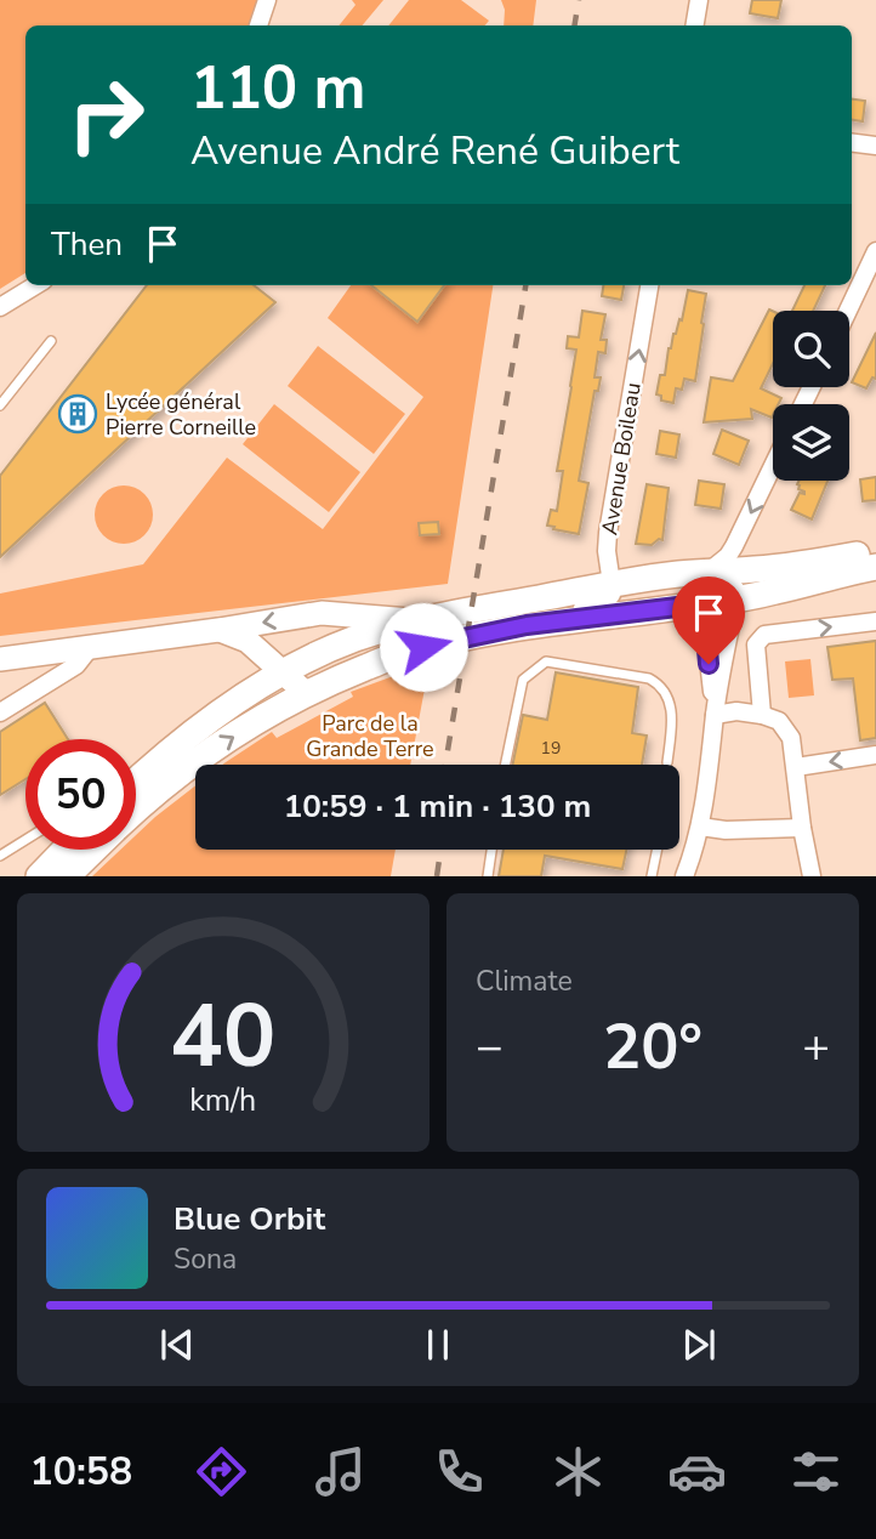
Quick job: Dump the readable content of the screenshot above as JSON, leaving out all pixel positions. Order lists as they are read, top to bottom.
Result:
{
  "streets": {
    "street": ["Avenue Boileau"]
  },
  "parks": ["Parc de la Grande Terre"],
  "places": {
    "building": ["Lycée général Pierre Corneille"]
  },
  "house_numbers": ["19"],
  "page": {
    "turn": ["110 m", "Avenue André René Guibert"],
    "then": "Then",
    "limit": "50",
    "trip": "10:59 · 1 min · 130 m",
    "tile": "Climate",
    "heat": ["−", "20°", "+"],
    "song": ["Blue Orbit", "Sona"],
    "tabs": "10:58",
    "gauge": ["40", "km/h"]
  }
}
